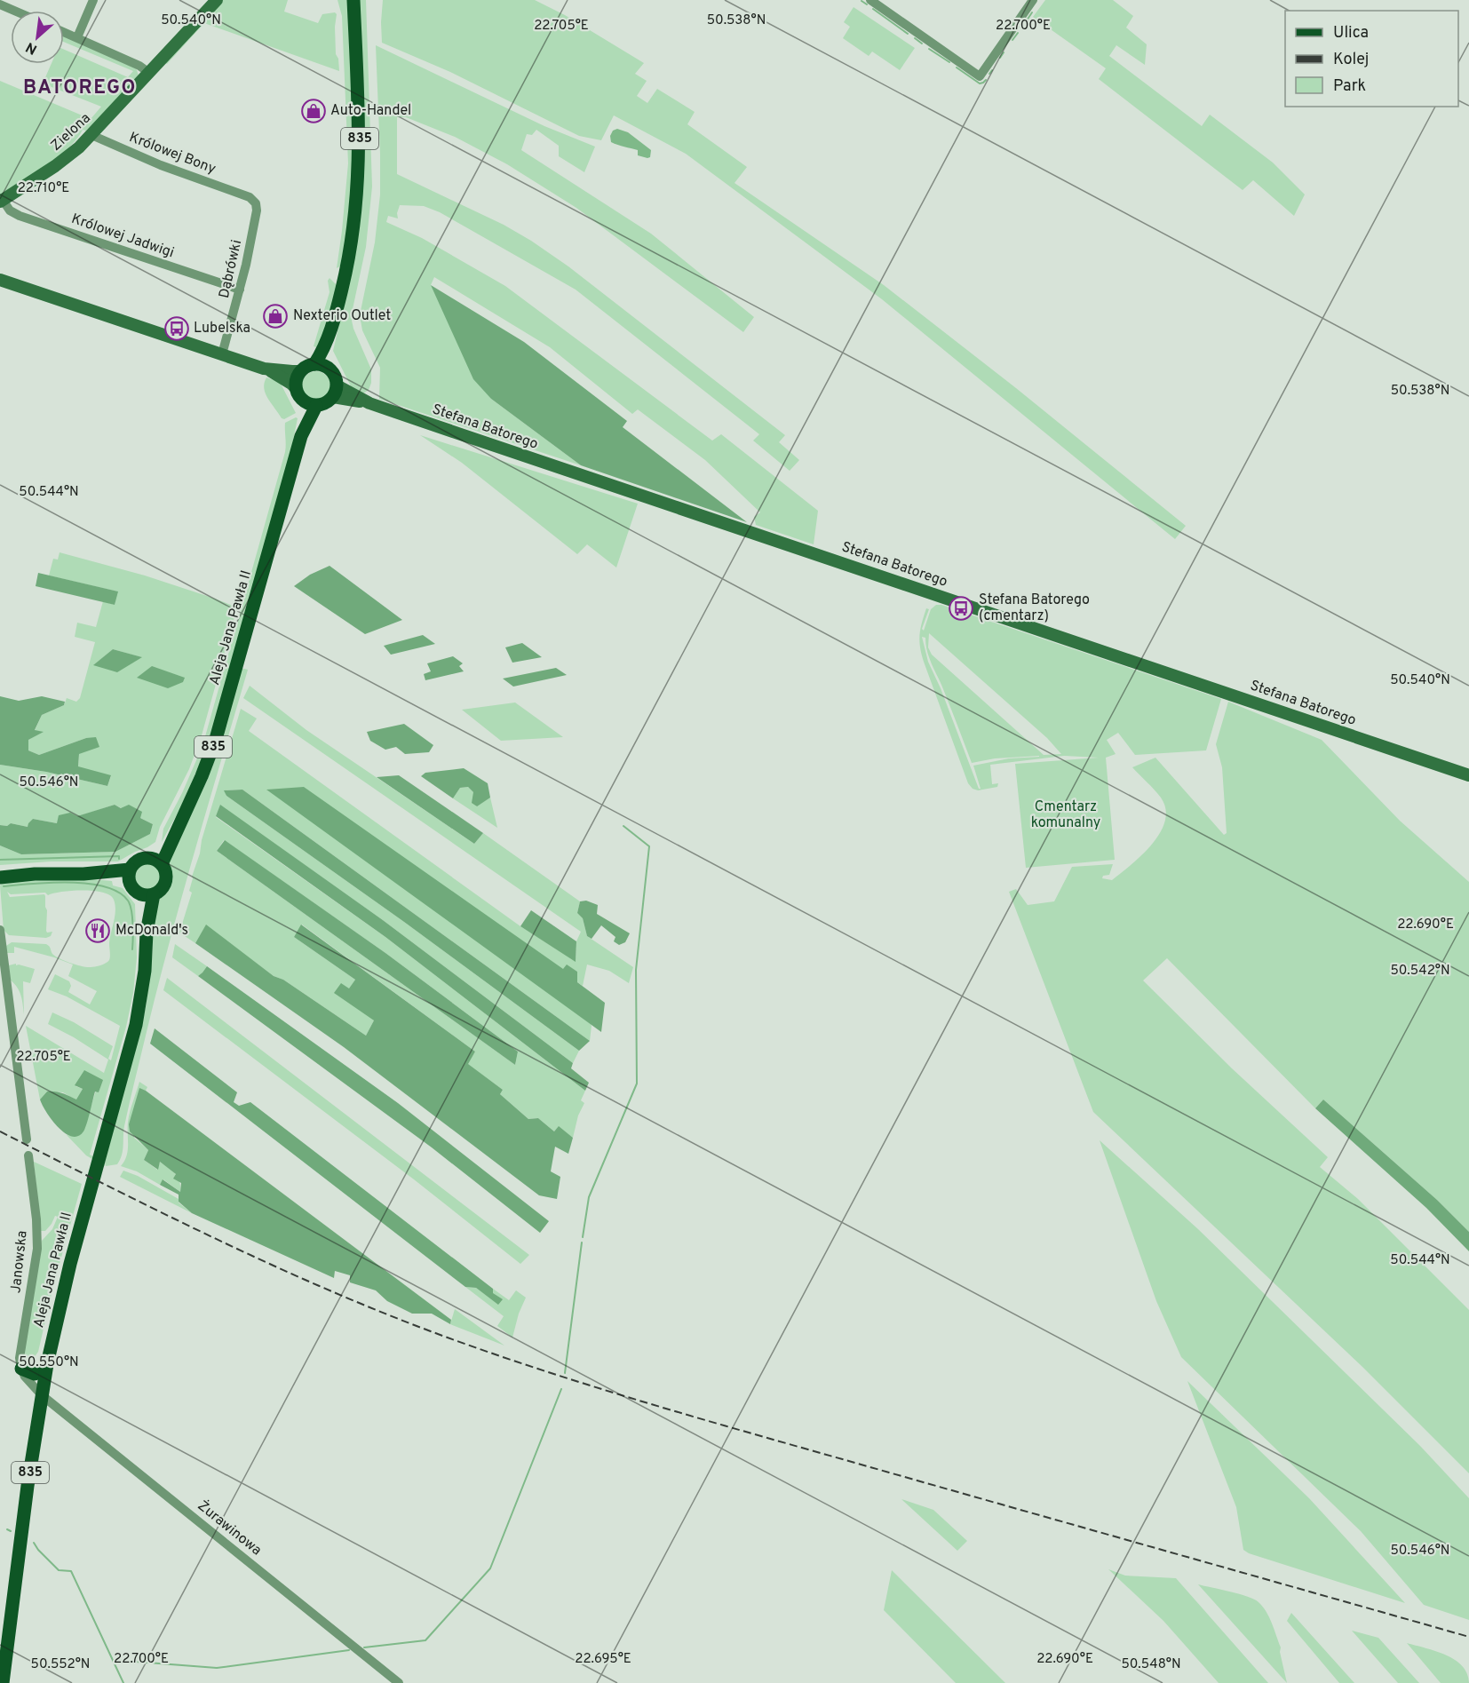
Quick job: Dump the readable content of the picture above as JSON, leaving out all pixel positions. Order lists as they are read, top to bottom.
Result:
{
  "streets": {
    "main road": ["835", "Aleja Jana Pawła II"],
    "street": [
      "Zielona",
      "Królowej Bony",
      "Królowej Jadwigi",
      "Dąbrówki",
      "Stefana Batorego",
      "Janowska",
      "Żurawinowa"
    ]
  },
  "crossings": [
    ["Zielona", "Królowej Bony"],
    ["Zielona", "Królowej Jadwigi"],
    ["835", "Stefana Batorego"],
    ["835", "Aleja Jana Pawła II"],
    ["Królowej Bony", "Dąbrówki"],
    ["Królowej Jadwigi", "Dąbrówki"],
    ["Stefana Batorego", "Aleja Jana Pawła II"],
    ["Aleja Jana Pawła II", "Żurawinowa"]
  ],
  "districts": ["BATOREGO"],
  "parks": ["Cmentarz komunalny"],
  "places": {
    "shop": ["Auto-Handel", "Nexterio Outlet"],
    "bus stop": ["Lubelska", "Stefana Batorego (cmentarz)"],
    "restaurant": ["McDonald's"]
  },
  "legend": ["Ulica", "Kolej", "Park"],
  "north": "bottom left",
  "coordinates": [
    "50.540°N",
    "50.538°N",
    "22.705°E",
    "22.700°E",
    "22.710°E",
    "50.544°N",
    "50.546°N",
    "22.690°E",
    "50.542°N",
    "50.550°N",
    "22.695°E",
    "50.552°N",
    "50.548°N"
  ]
}
